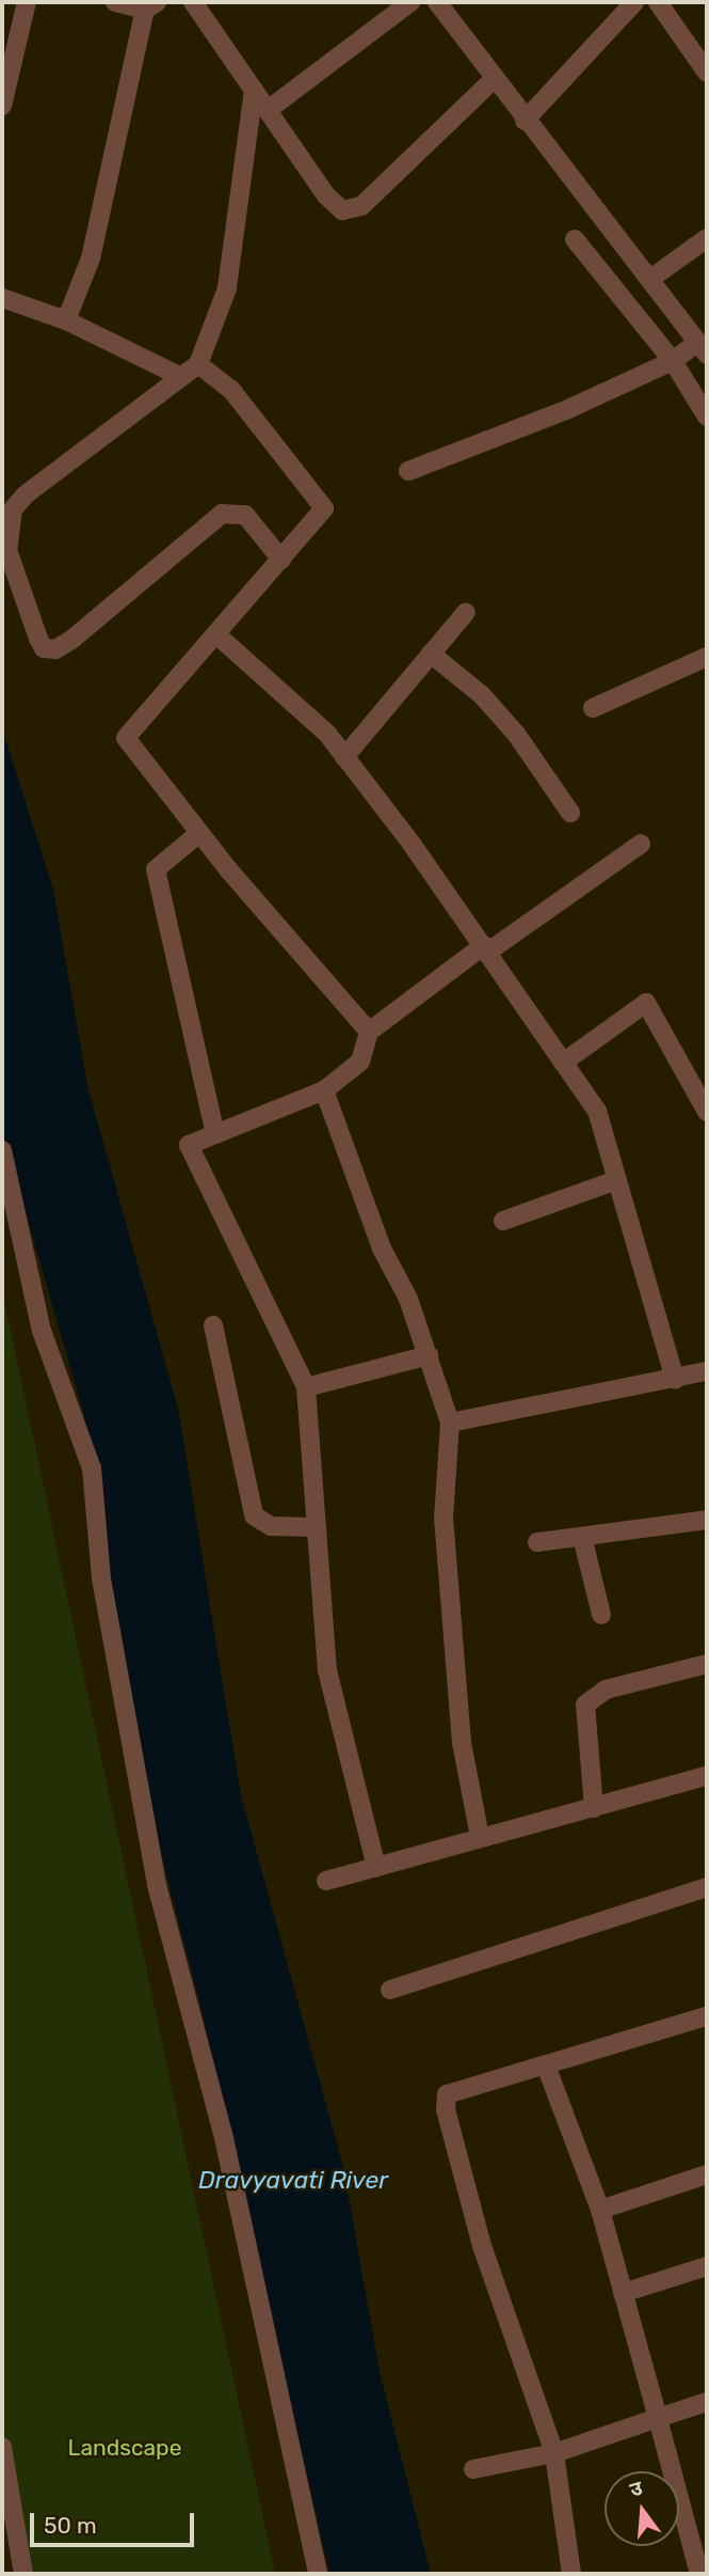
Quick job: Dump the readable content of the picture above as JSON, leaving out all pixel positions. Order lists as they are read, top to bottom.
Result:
{
  "water": ["Dravyavati River"],
  "parks": ["Landscape"],
  "scale_bar": "50 m",
  "north": "top"
}
